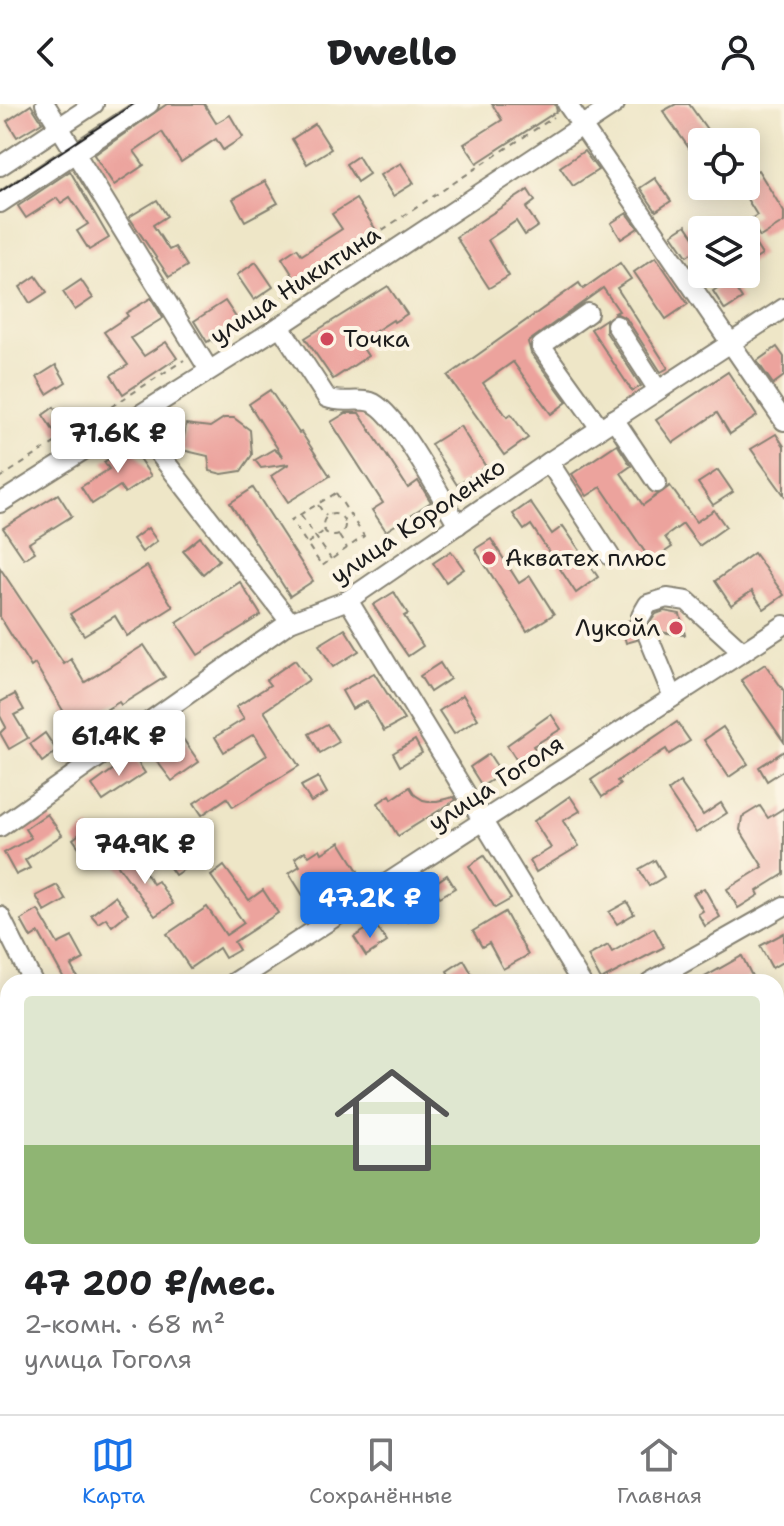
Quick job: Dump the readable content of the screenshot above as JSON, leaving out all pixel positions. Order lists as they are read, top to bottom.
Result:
{
  "streets": {
    "street": ["улица Никитина", "улица Короленко", "улица Гоголя"]
  },
  "places": ["Точка", "Акватех плюс", "Лукойл"],
  "page": {
    "header": "Dwello",
    "price": [
      "71.6K ₽",
      "61.4K ₽",
      "74.9K ₽",
      "47.2K ₽"
    ],
    "list": [
      {
        "name": "47 200 ₽/мес.",
        "note": "2-комн. · 68 m² · улица Гоголя"
      }
    ],
    "tabs": ["Карта", "Сохранённые", "Главная"]
  }
}
